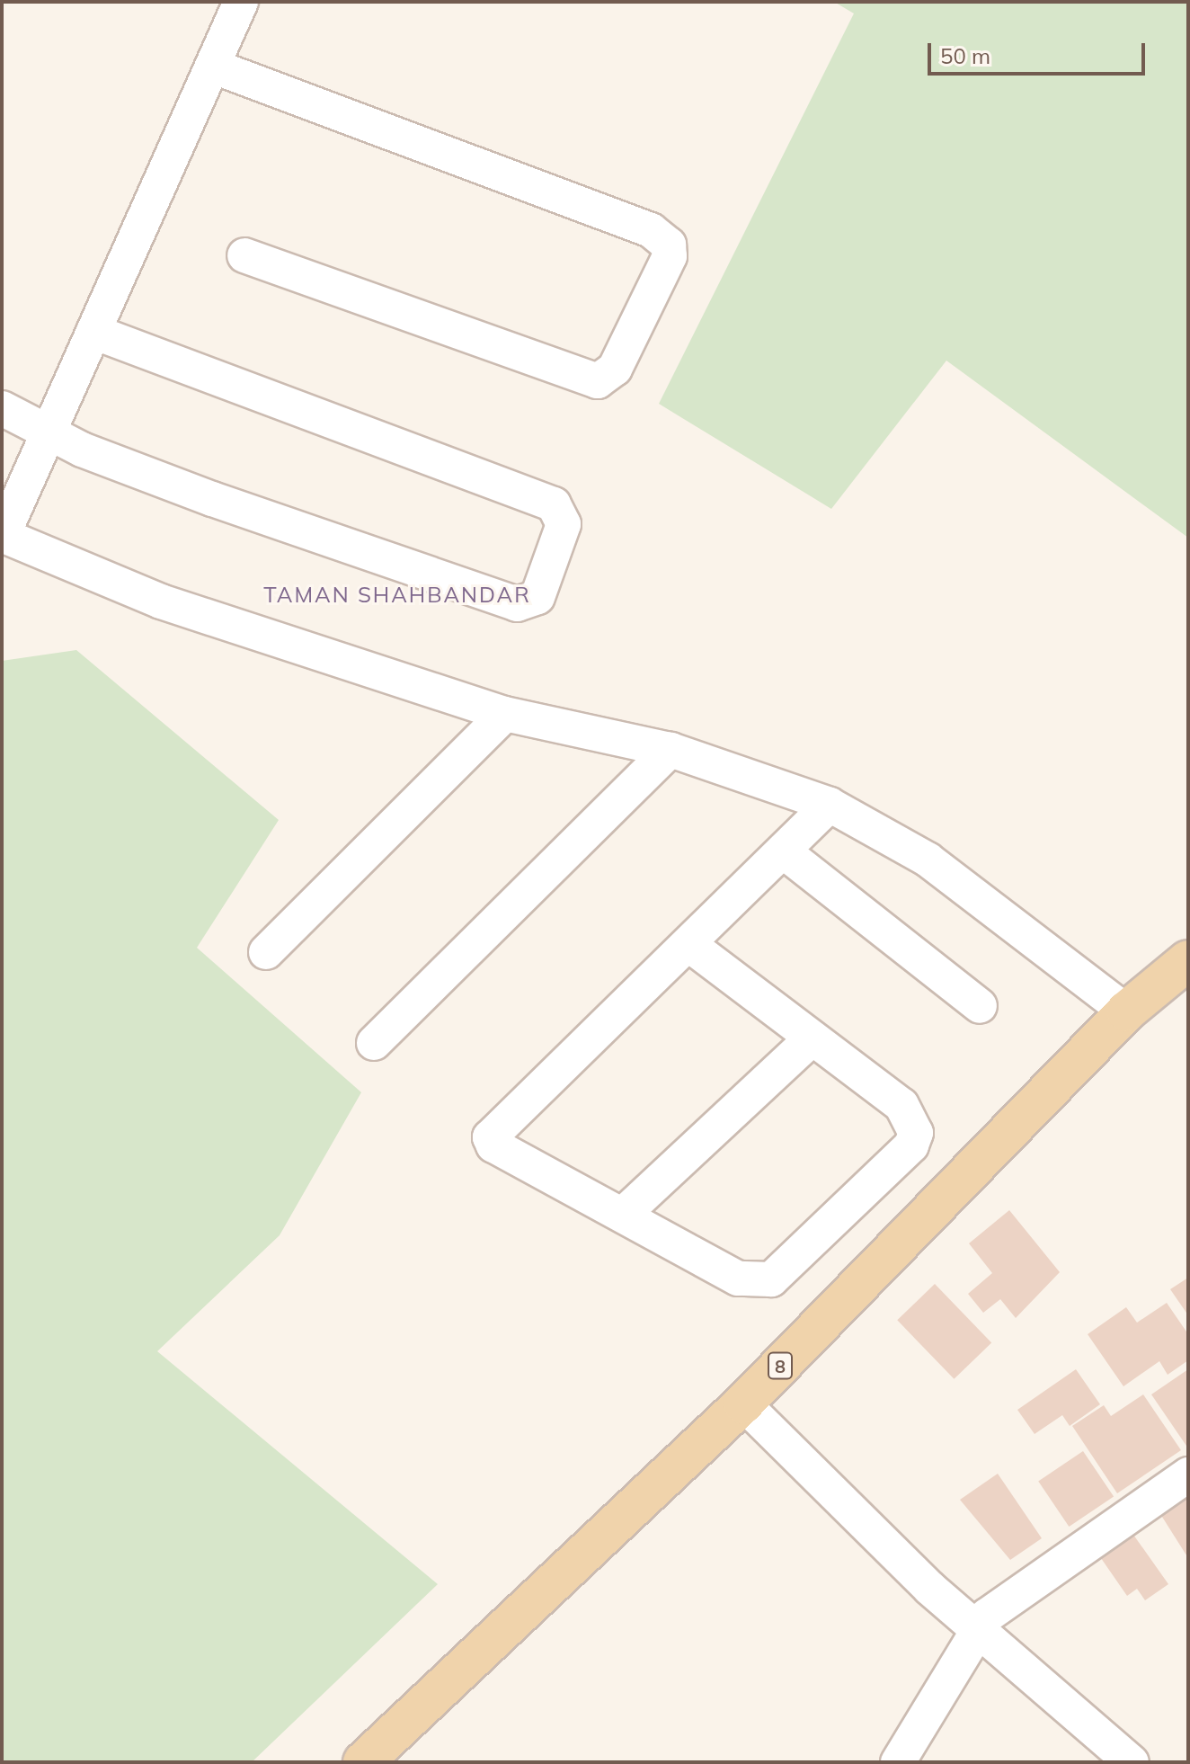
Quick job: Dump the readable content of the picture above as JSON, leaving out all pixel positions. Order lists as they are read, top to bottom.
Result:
{
  "streets": {
    "main road": ["8"]
  },
  "districts": ["TAMAN SHAHBANDAR"],
  "scale_bar": "50 m"
}
